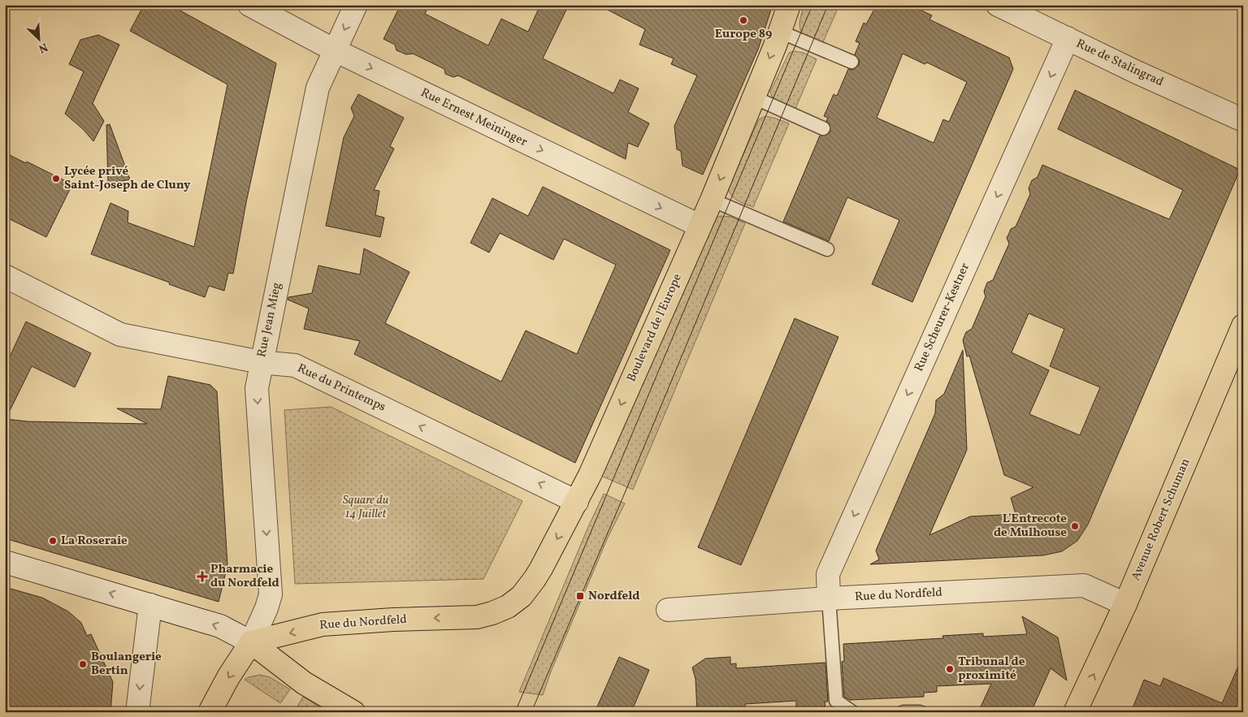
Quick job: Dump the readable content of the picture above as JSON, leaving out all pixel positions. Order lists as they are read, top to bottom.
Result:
{
  "streets": {
    "main road": ["Boulevard de l'Europe", "Avenue Robert Schuman", "Rue du Nordfeld"],
    "street": [
      "Rue de Stalingrad",
      "Rue Ernest Meininger",
      "Rue Scheurer-Kestner",
      "Rue Jean Mieg",
      "Rue du Printemps"
    ]
  },
  "crossings": [
    ["Rue de Stalingrad", "Rue Scheurer-Kestner"],
    ["Rue Ernest Meininger", "Rue Jean Mieg"],
    ["Rue Ernest Meininger", "Boulevard de l'Europe"],
    ["Rue Scheurer-Kestner", "Rue du Nordfeld"],
    ["Rue Jean Mieg", "Rue du Printemps"],
    ["Rue Jean Mieg", "Rue du Nordfeld"],
    ["Boulevard de l'Europe", "Rue du Printemps"],
    ["Boulevard de l'Europe", "Rue du Nordfeld"],
    ["Avenue Robert Schuman", "Rue du Nordfeld"]
  ],
  "one_way": [
    "Rue Ernest Meininger",
    "Rue Scheurer-Kestner",
    "Rue Jean Mieg",
    "Boulevard de l'Europe",
    "Rue du Printemps"
  ],
  "parks": ["Square du 14 Juillet"],
  "places": {
    "other": [
      "Europe 89",
      "Lycée privé Saint-Joseph de Cluny",
      "L'Entrecote de Mulhouse",
      "La Roseraie",
      "Boulangerie Bertin",
      "Tribunal de proximité"
    ],
    "health": ["Pharmacie du Nordfeld"],
    "transit": ["Nordfeld"]
  },
  "north": "bottom right"
}
